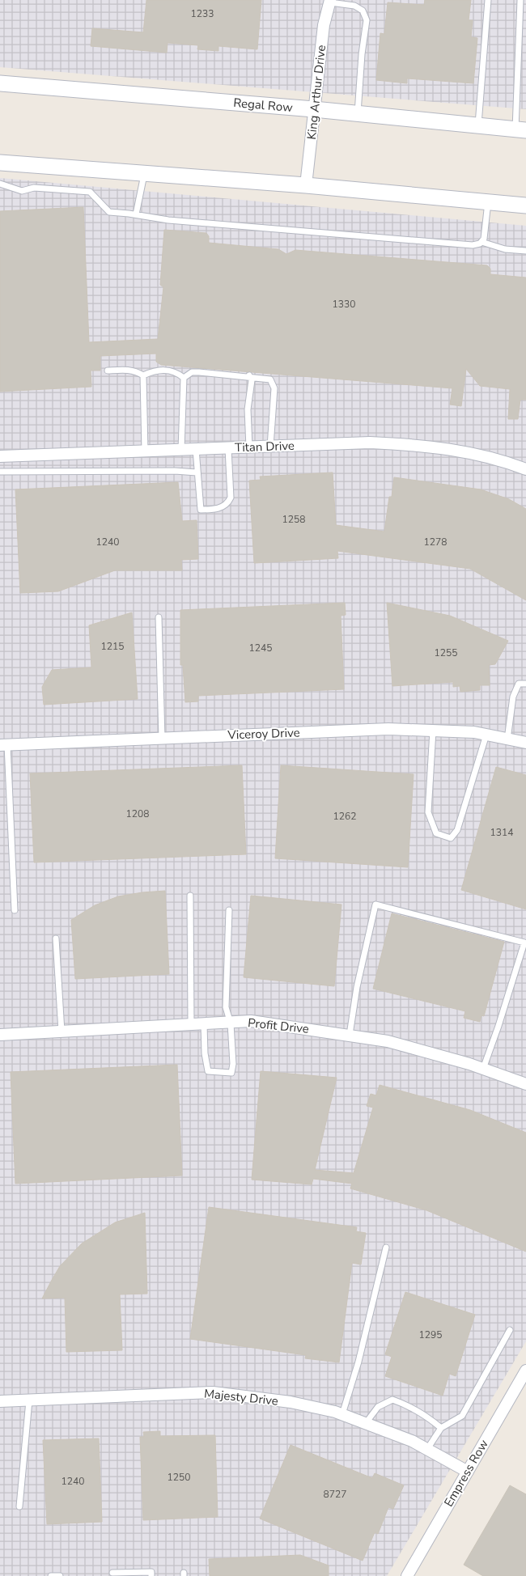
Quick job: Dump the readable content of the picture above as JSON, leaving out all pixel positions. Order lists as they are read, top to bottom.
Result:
{
  "streets": {
    "main road": ["Regal Row"],
    "street": [
      "King Arthur Drive",
      "Titan Drive",
      "Viceroy Drive",
      "Profit Drive",
      "Majesty Drive",
      "Empress Row"
    ]
  },
  "crossings": [
    ["King Arthur Drive", "Regal Row"],
    ["Majesty Drive", "Empress Row"]
  ],
  "house_numbers": [
    "1233",
    "1330",
    "1258",
    "1240",
    "1278",
    "1215",
    "1245",
    "1255",
    "1208",
    "1262",
    "1314",
    "1295",
    "1250",
    "1240",
    "8727"
  ]
}
